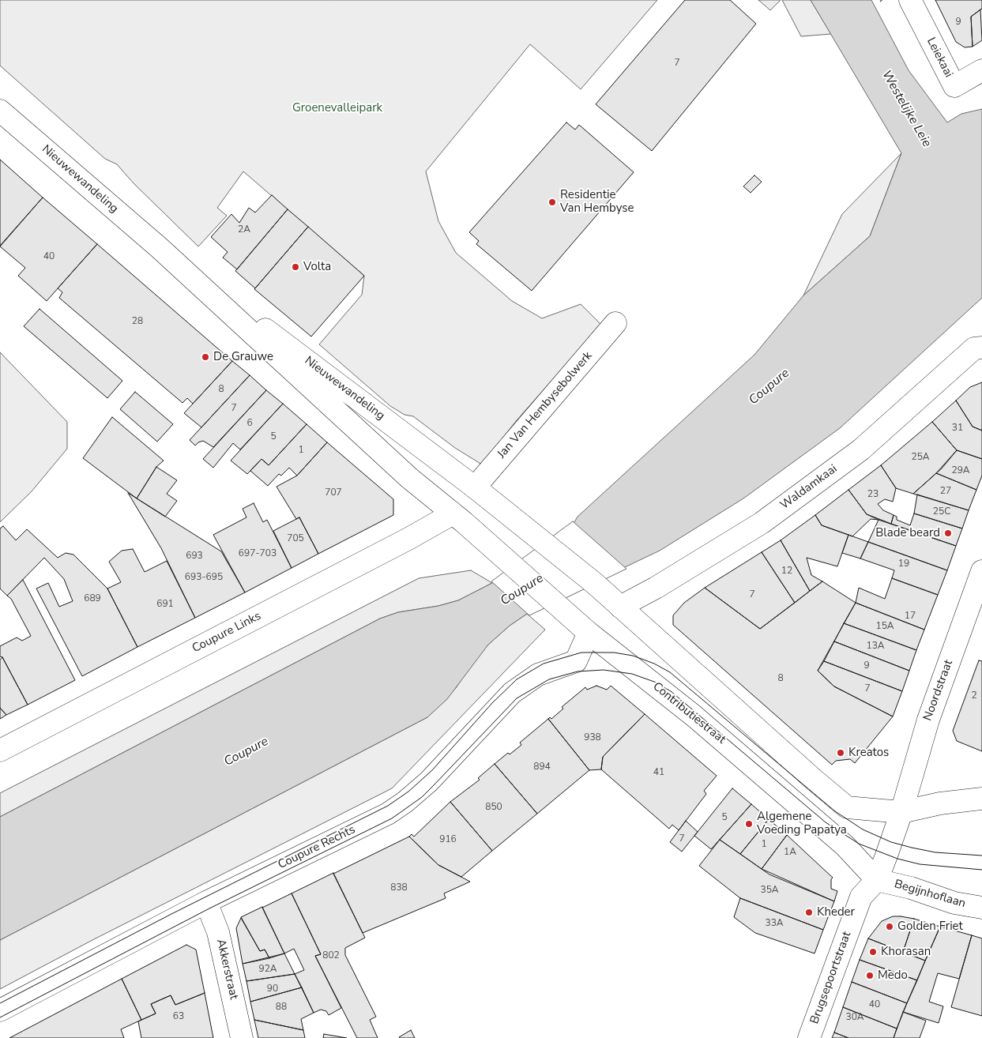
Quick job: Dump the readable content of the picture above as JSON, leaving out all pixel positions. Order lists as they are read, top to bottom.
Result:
{
  "streets": {
    "street": [
      "Leiekaai",
      "Nieuwewandeling",
      "Jan Van Hembysebolwerk",
      "Waldamkaai",
      "Coupure Links",
      "Noordstraat",
      "Contributiestraat",
      "Coupure Rechts",
      "Begijnhoflaan",
      "Akkerstraat",
      "Brugsepoortstraat"
    ]
  },
  "crossings": [
    ["Nieuwewandeling", "Jan Van Hembysebolwerk"],
    ["Nieuwewandeling", "Waldamkaai"],
    ["Nieuwewandeling", "Coupure Links"],
    ["Nieuwewandeling", "Contributiestraat"],
    ["Noordstraat", "Brugsepoortstraat"],
    ["Contributiestraat", "Coupure Rechts"],
    ["Contributiestraat", "Begijnhoflaan"],
    ["Contributiestraat", "Brugsepoortstraat"],
    ["Coupure Rechts", "Akkerstraat"],
    ["Begijnhoflaan", "Brugsepoortstraat"]
  ],
  "water": ["Westelijke Leie", "Coupure"],
  "parks": ["Groenevalleipark"],
  "places": [
    "Residentie Van Hembyse",
    "Volta",
    "De Grauwe",
    "Blade beard",
    "Kreatos",
    "Algemene Voeding Papatya",
    "Kheder",
    "Golden Friet",
    "Khorasan",
    "Medo"
  ],
  "house_numbers": [
    "9",
    "7",
    "2A",
    "40",
    "28",
    "8",
    "7",
    "6",
    "31",
    "5",
    "1",
    "25A",
    "29A",
    "27",
    "707",
    "23",
    "25C",
    "705",
    "697-703",
    "693",
    "19",
    "12",
    "693-695",
    "7",
    "689",
    "691",
    "17",
    "15A",
    "13A",
    "9",
    "8",
    "7",
    "2",
    "938",
    "894",
    "41",
    "850",
    "5",
    "7",
    "916",
    "1",
    "1A",
    "838",
    "35A",
    "33A",
    "802",
    "92A",
    "90",
    "40",
    "88",
    "63",
    "30A"
  ]
}
